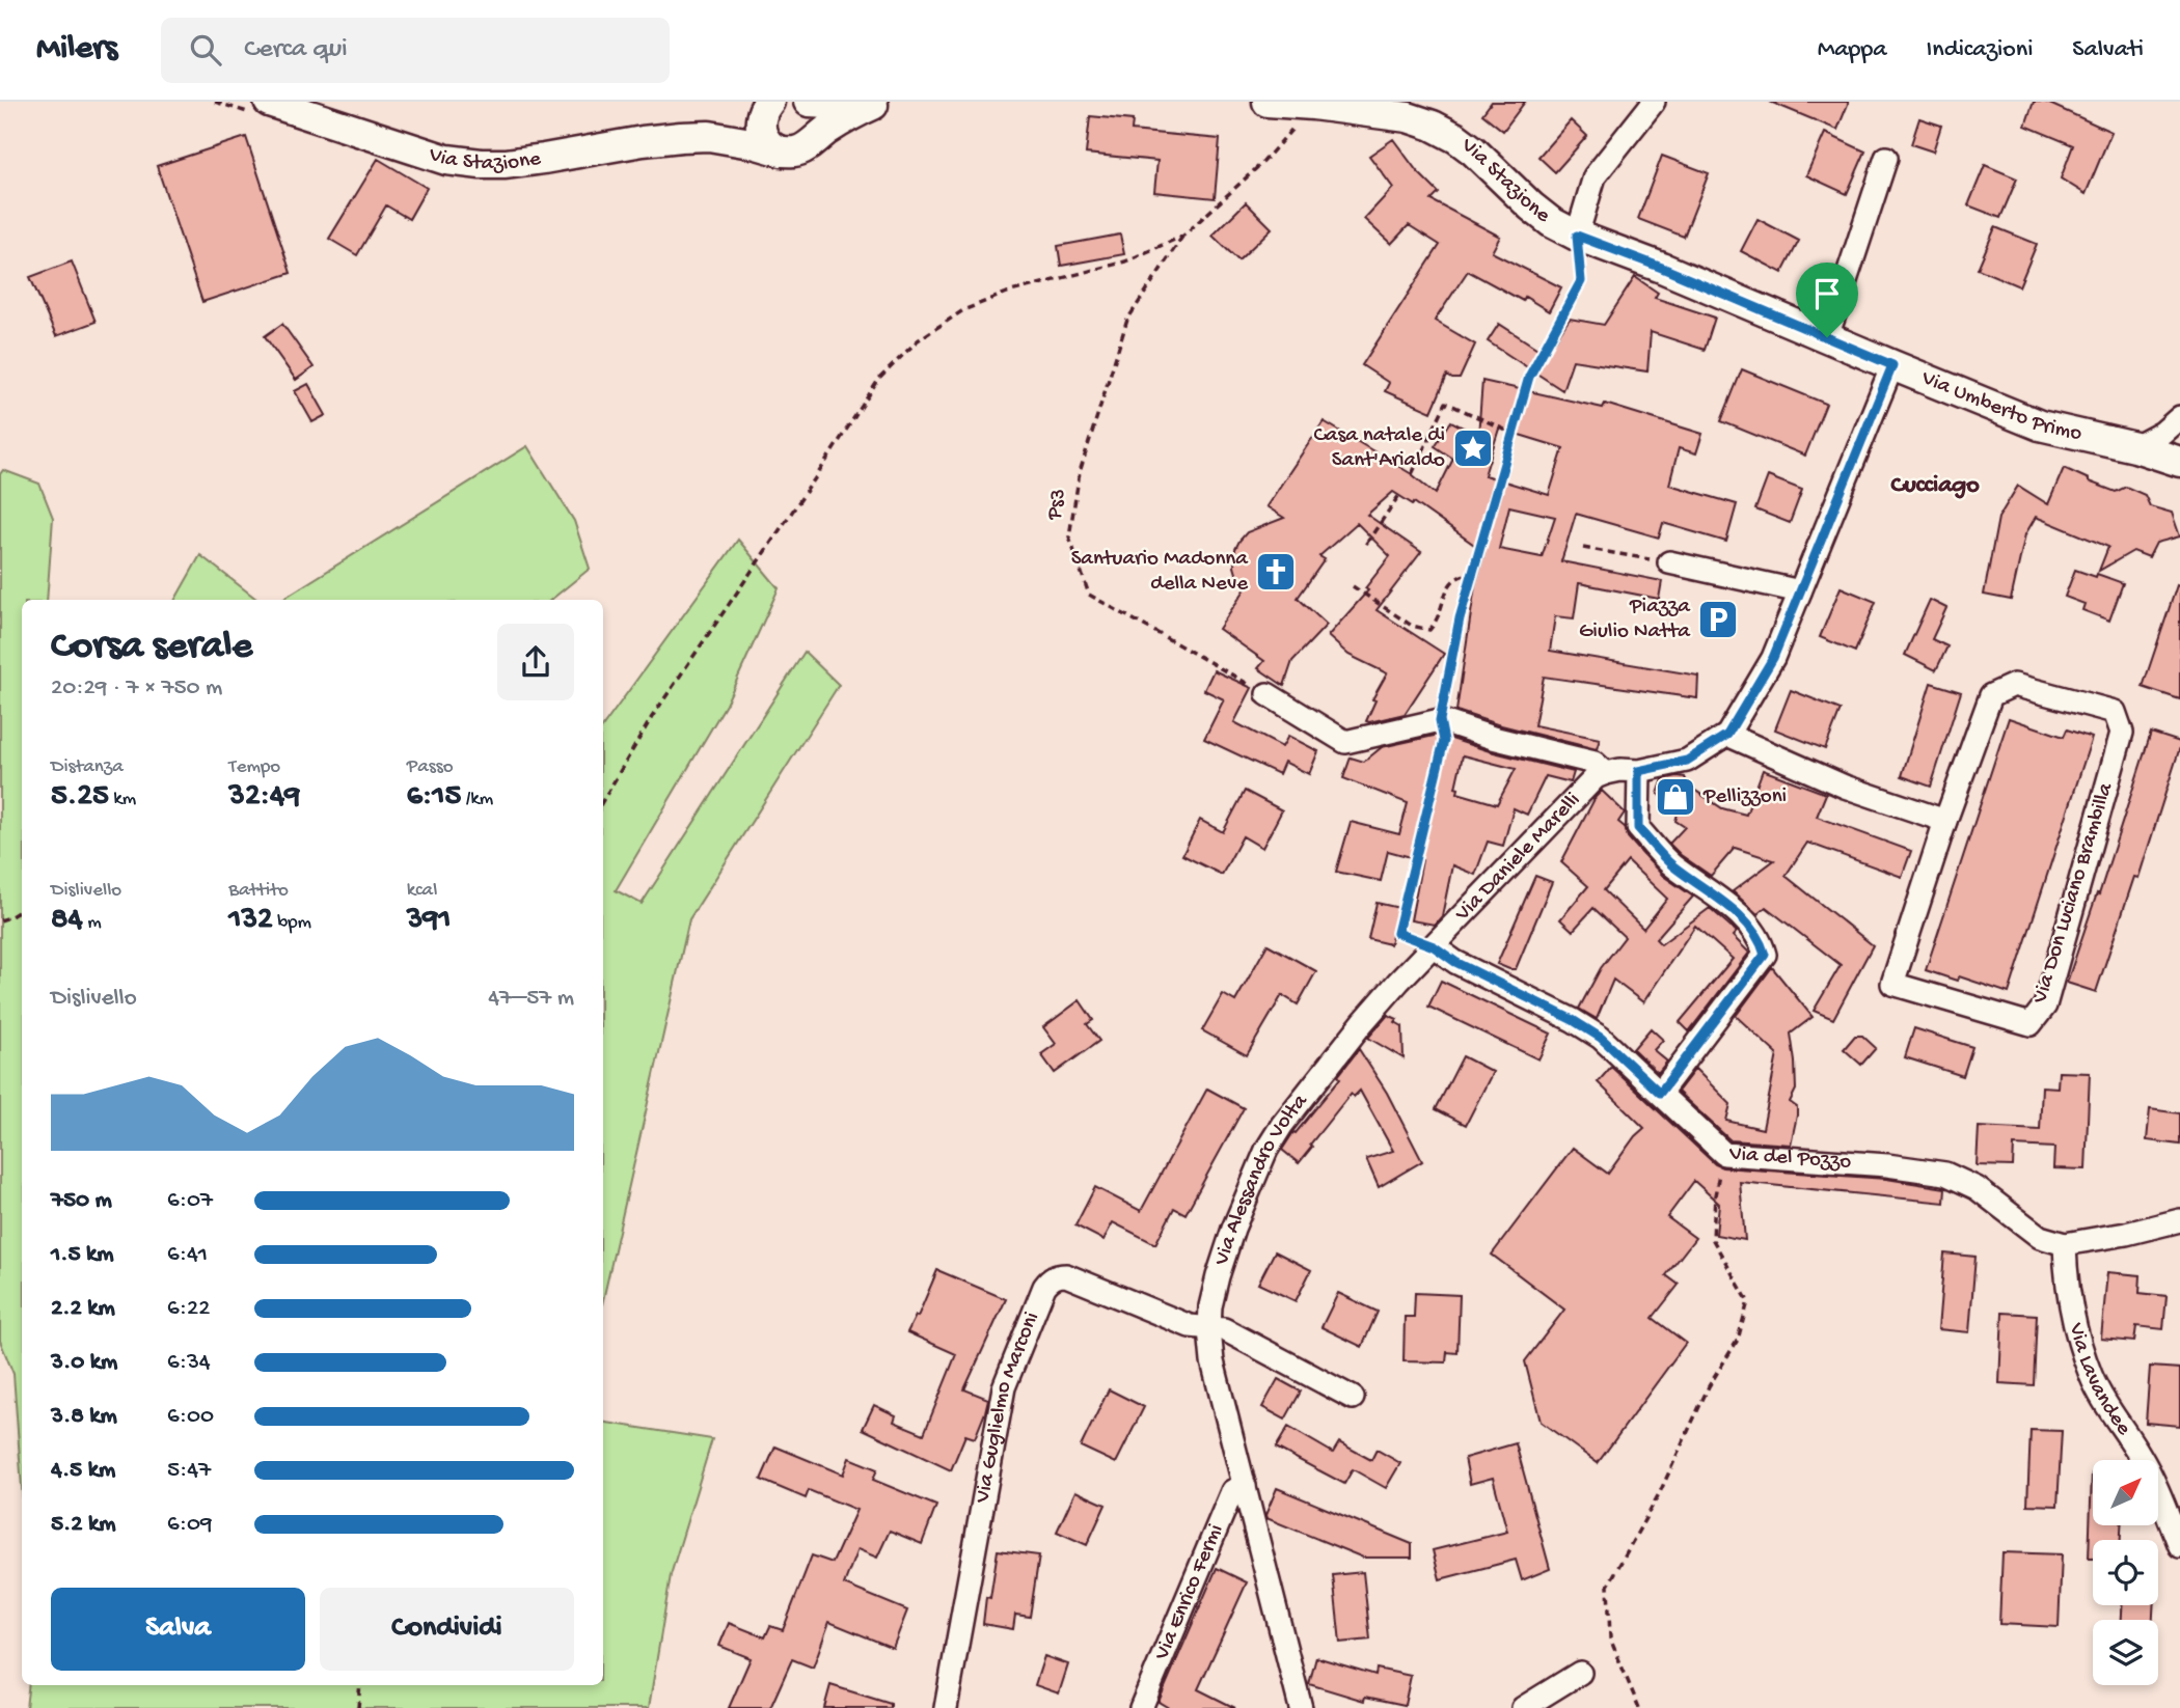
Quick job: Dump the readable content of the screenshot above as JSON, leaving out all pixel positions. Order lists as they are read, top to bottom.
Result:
{
  "streets": {
    "main road": ["Via Stazione", "Via Umberto Primo"],
    "street": [
      "Via Daniele Marelli",
      "Via Don Luciano Brambilla",
      "Via del Pozzo",
      "Via Alessandro Volta",
      "Via Lavandee",
      "Via Guglielmo Marconi",
      "Via Enrico Fermi"
    ],
    "path": ["Ps3"]
  },
  "crossings": [
    ["Via Stazione", "Via Umberto Primo"],
    ["Via Daniele Marelli", "Via del Pozzo"],
    ["Via Daniele Marelli", "Via Alessandro Volta"],
    ["Via del Pozzo", "Via Alessandro Volta"],
    ["Via del Pozzo", "Via Lavandee"],
    ["Via Alessandro Volta", "Via Guglielmo Marconi"],
    ["Via Alessandro Volta", "Via Enrico Fermi"]
  ],
  "districts": ["Cucciago"],
  "places": {
    "place": ["Casa natale di Sant'Arialdo"],
    "church": ["Santuario Madonna della Neve"],
    "parking": ["Piazza Giulio Natta"],
    "shop": ["Pellizzoni"]
  },
  "north": "top right",
  "page": {
    "header": "Milers",
    "search": "Cerca qui",
    "nav": ["Mappa", "Indicazioni", "Salvati"],
    "heading": ["Corsa serale", "20:29 · 7 × 750 m"],
    "stats": [
      ["Distanza", "5.25 km"],
      ["Tempo", "32:49"],
      ["Passo", "6:15 /km"],
      ["Dislivello", "84 m"],
      ["Battito", "132 bpm"],
      ["kcal", "391"]
    ],
    "chart": ["Dislivello", "47–57 m"],
    "list": [
      {
        "name": "750 m",
        "note": "6:07"
      },
      {
        "name": "1.5 km",
        "note": "6:41"
      },
      {
        "name": "2.2 km",
        "note": "6:22"
      },
      {
        "name": "3.0 km",
        "note": "6:34"
      },
      {
        "name": "3.8 km",
        "note": "6:00"
      },
      {
        "name": "4.5 km",
        "note": "5:47"
      },
      {
        "name": "5.2 km",
        "note": "6:09"
      }
    ],
    "buttons": ["Salva", "Condividi"]
  }
}
